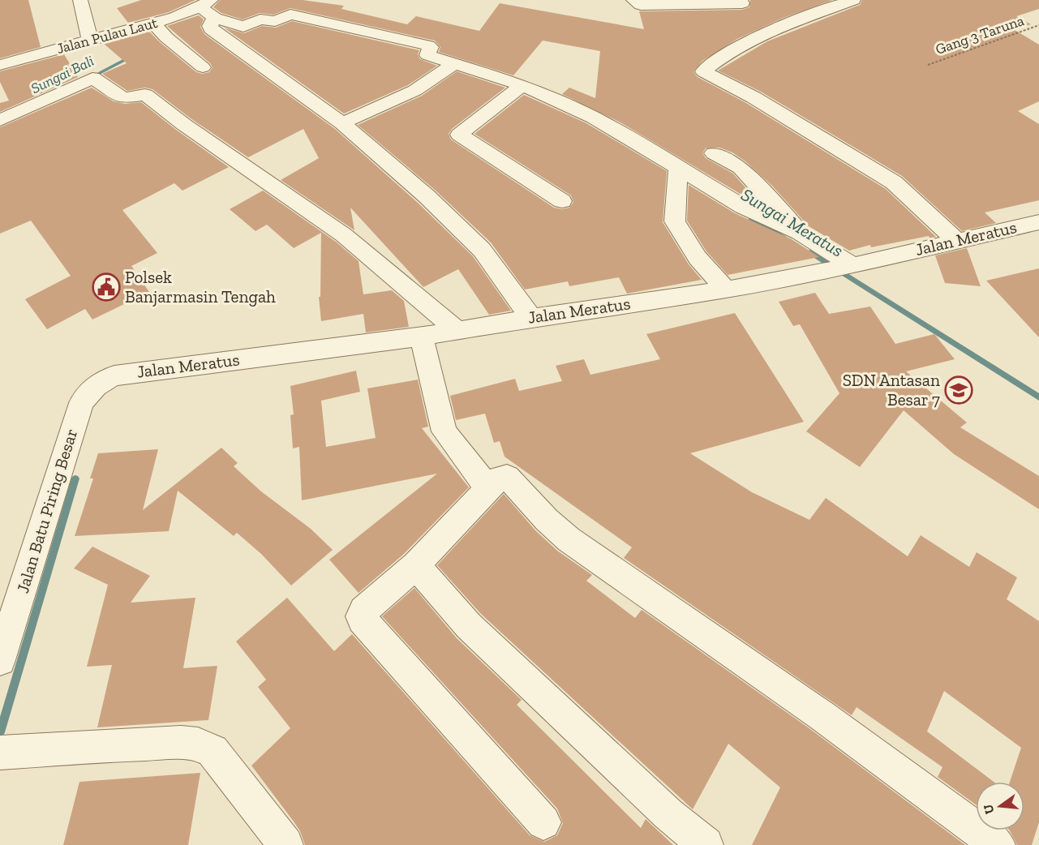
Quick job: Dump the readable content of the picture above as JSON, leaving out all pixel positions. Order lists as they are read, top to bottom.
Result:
{
  "streets": {
    "street": ["Jalan Pulau Laut", "Jalan Meratus", "Jalan Batu Piring Besar"],
    "path": ["Gang 3 Taruna"]
  },
  "crossings": [
    ["Jalan Meratus", "Jalan Batu Piring Besar"]
  ],
  "water": ["Sungai Bali", "Sungai Meratus"],
  "places": {
    "public building": ["Polsek Banjarmasin Tengah"],
    "school or university": ["SDN Antasan Besar 7"]
  },
  "north": "left"
}
